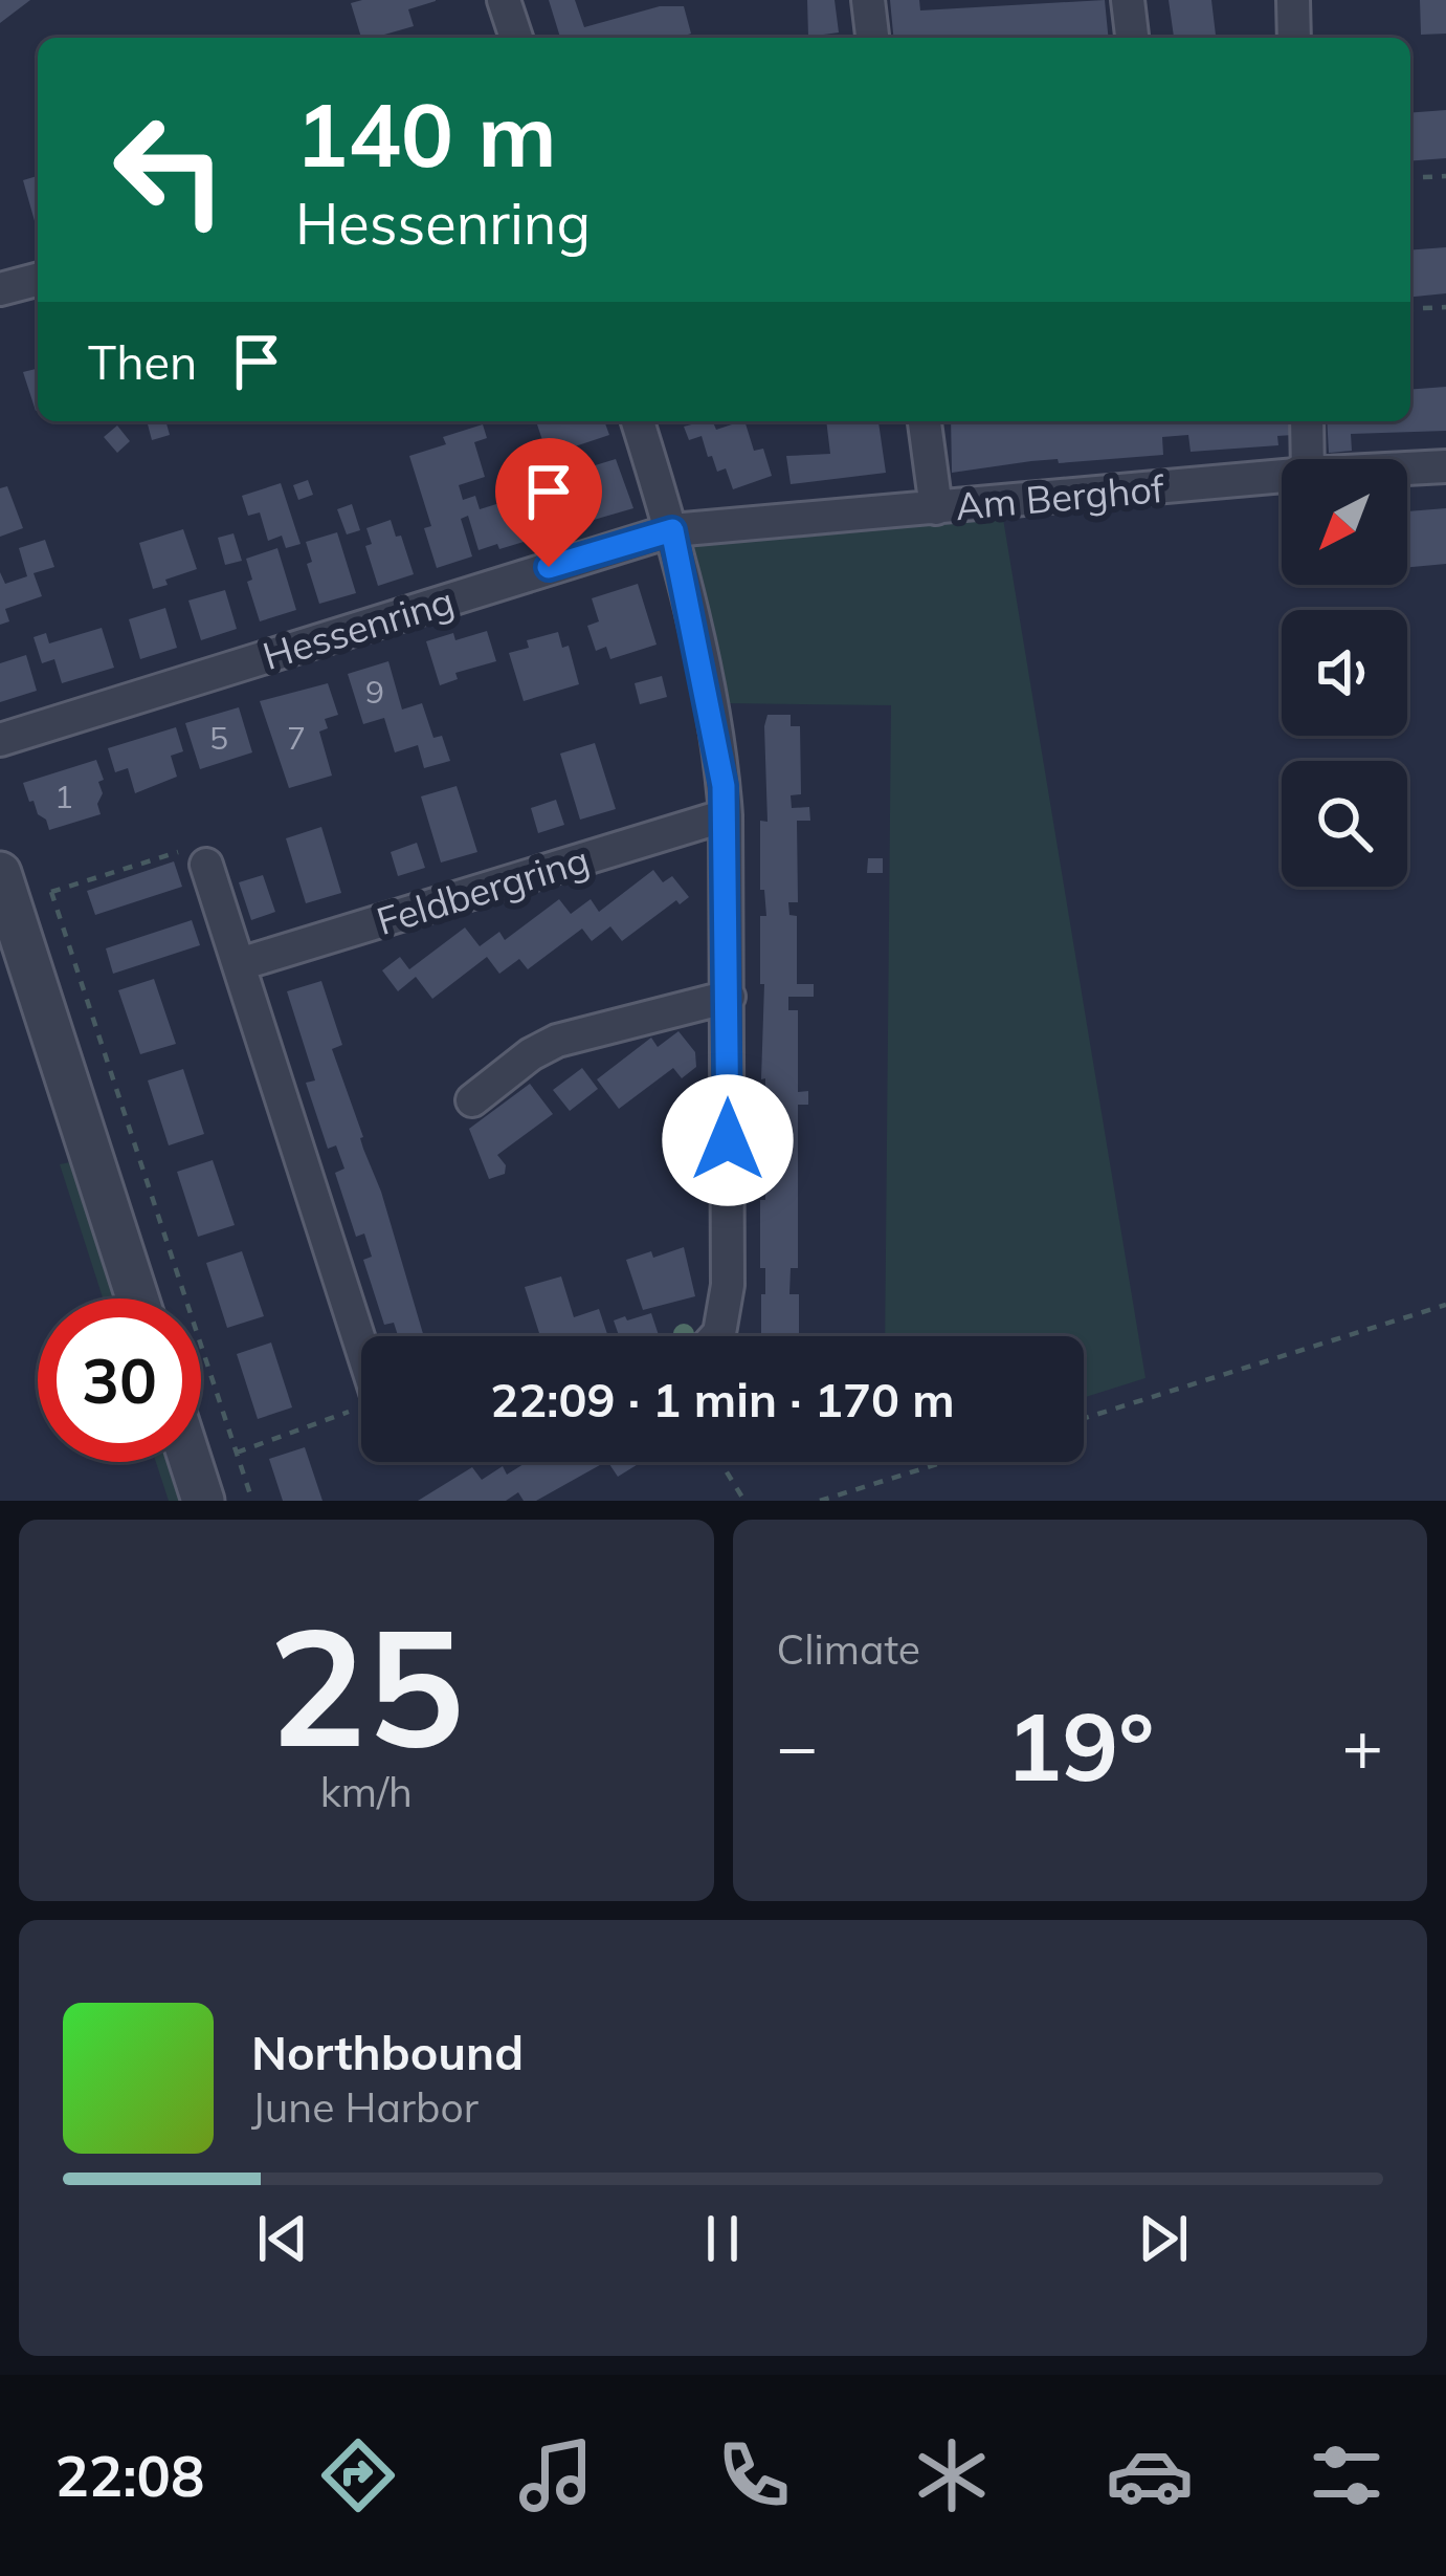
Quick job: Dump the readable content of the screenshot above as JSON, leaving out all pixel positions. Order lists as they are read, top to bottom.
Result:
{
  "streets": {
    "street": ["Am Berghof", "Hessenring", "Feldbergring"]
  },
  "crossings": [
    ["Am Berghof", "Hessenring"]
  ],
  "house_numbers": [
    "9",
    "5",
    "7",
    "1"
  ],
  "north": "bottom left",
  "page": {
    "turn": ["140 m", "Hessenring"],
    "then": "Then",
    "limit": "30",
    "trip": "22:09 · 1 min · 170 m",
    "tile": [
      ["25", "km/h"],
      "Climate"
    ],
    "heat": ["−", "19°", "+"],
    "song": ["Northbound", "June Harbor"],
    "tabs": "22:08"
  }
}
